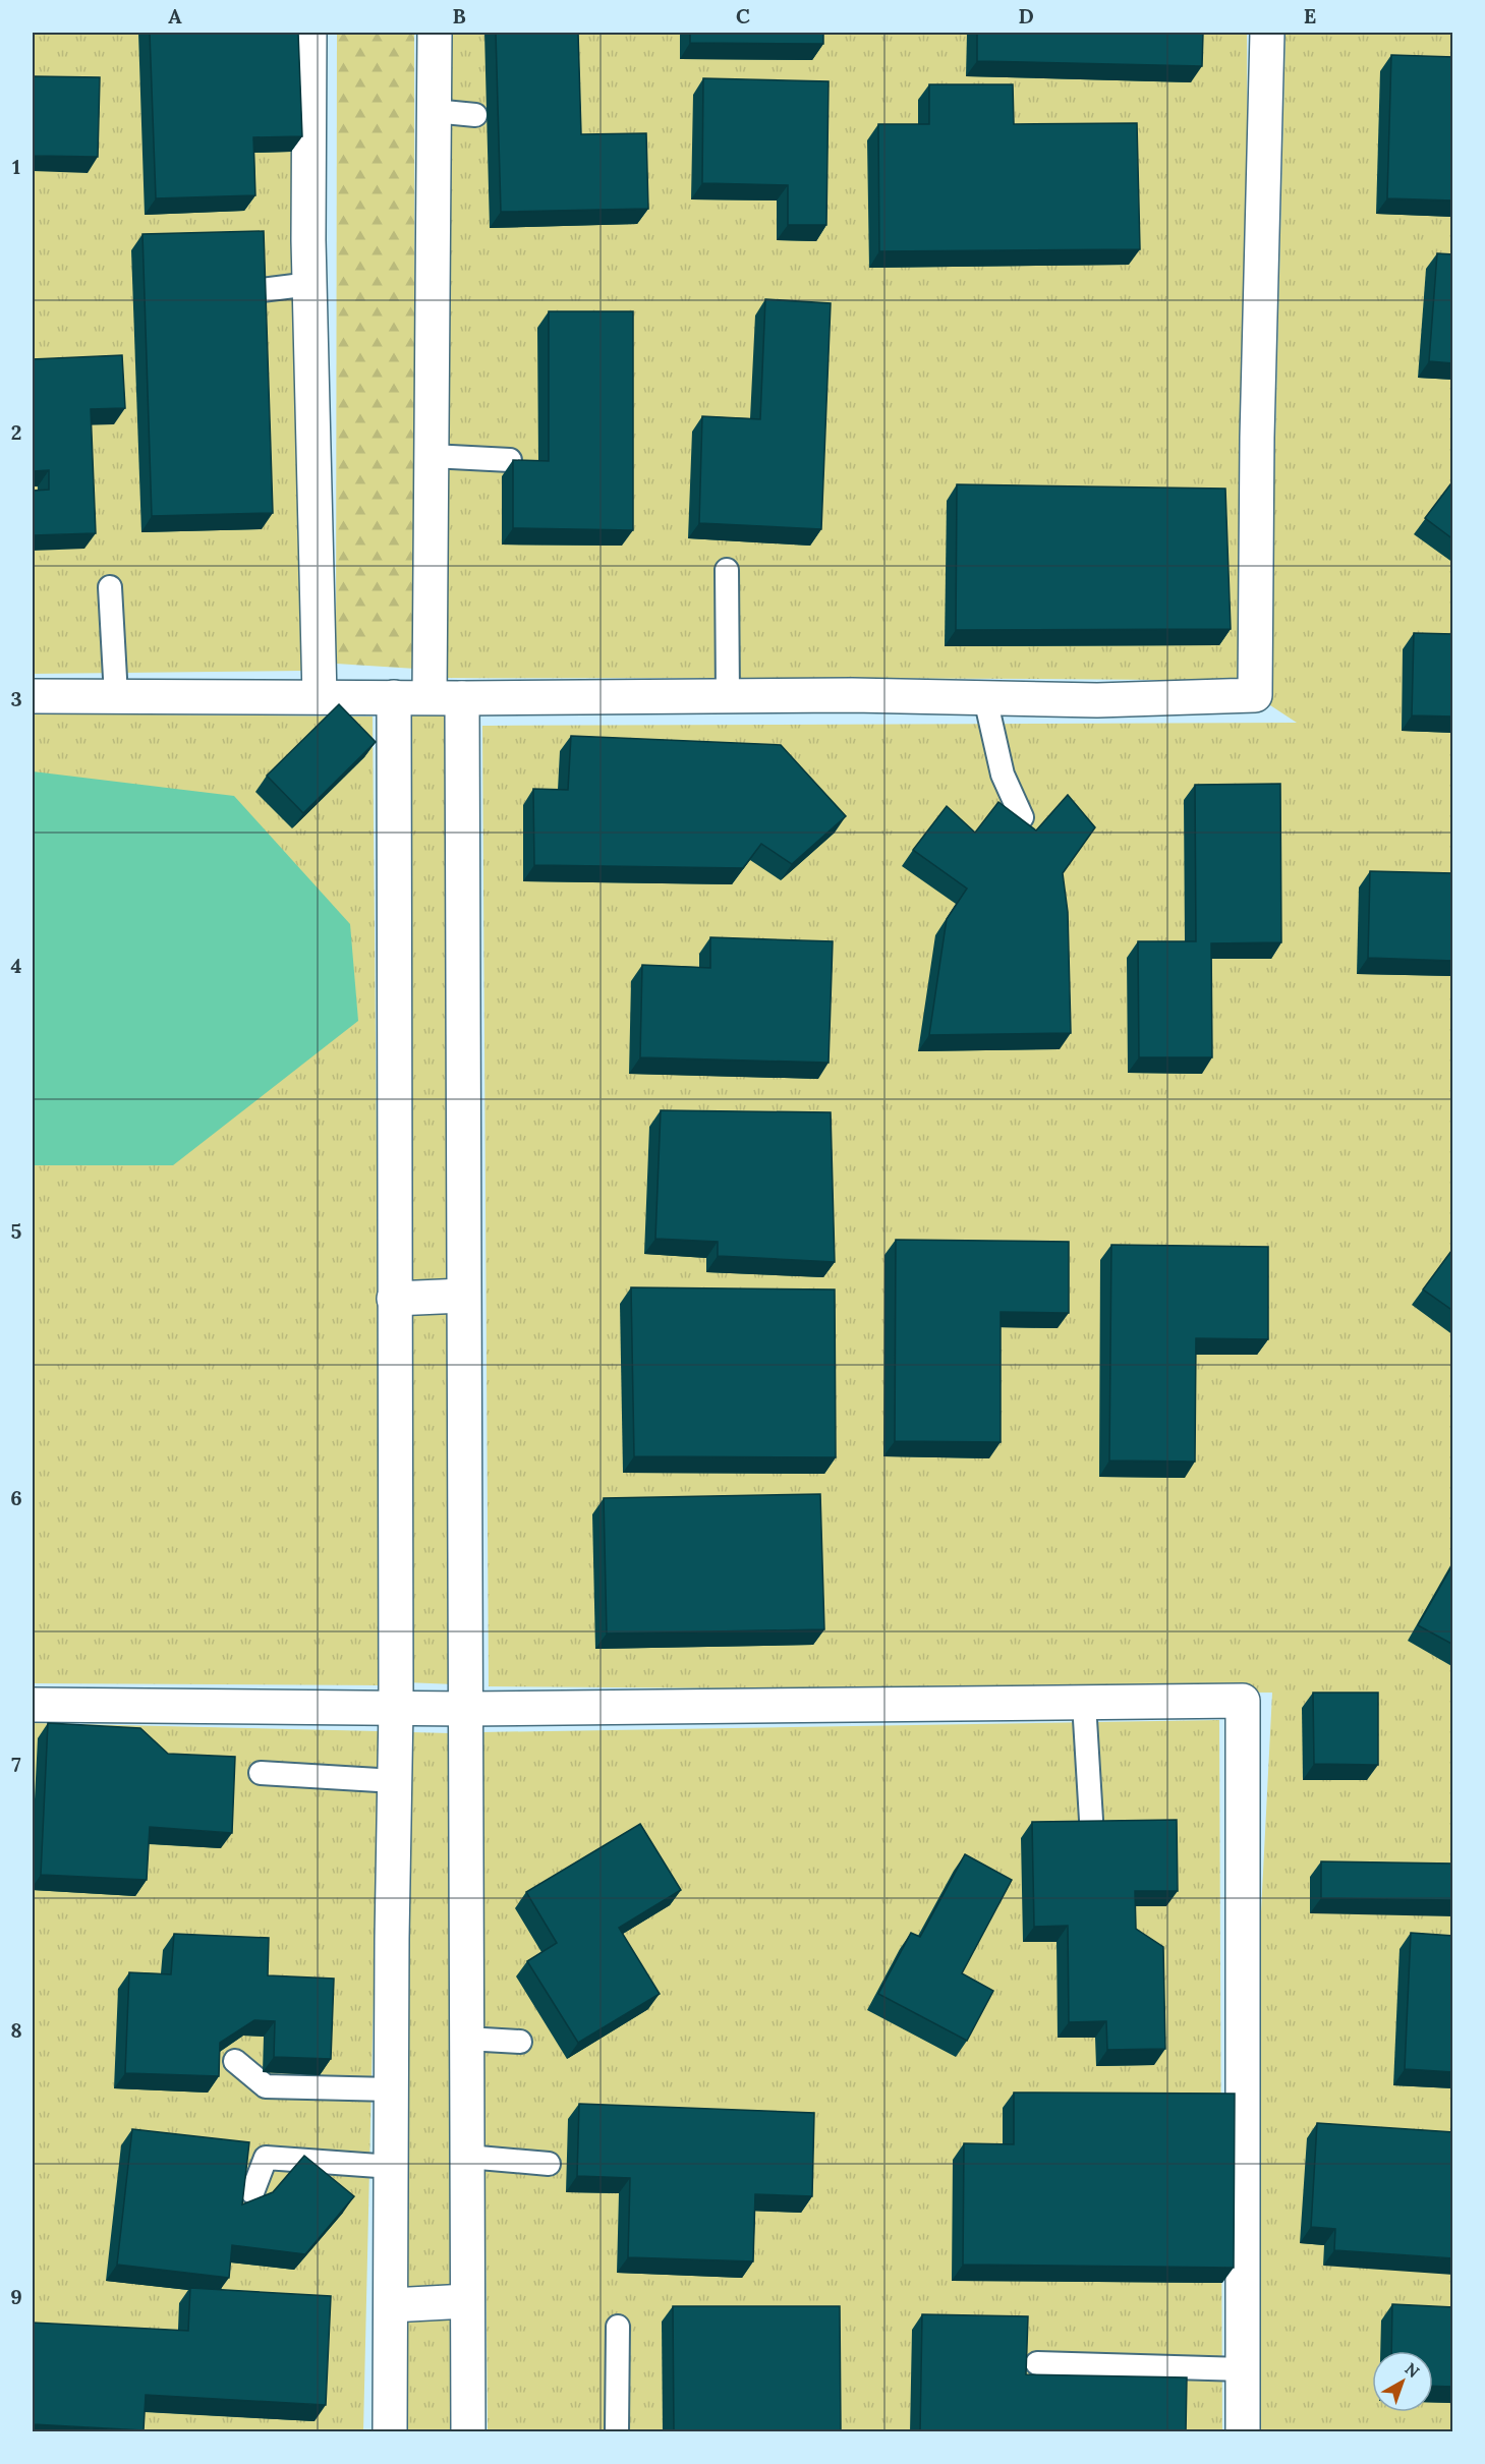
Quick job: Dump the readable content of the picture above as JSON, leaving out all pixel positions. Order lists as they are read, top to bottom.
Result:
{
  "north": "top right",
  "grid": {
    "columns": [
      "A",
      "B",
      "C",
      "D",
      "E"
    ],
    "rows": [
      "1",
      "2",
      "3",
      "4",
      "5",
      "6",
      "7",
      "8",
      "9"
    ]
  }
}
